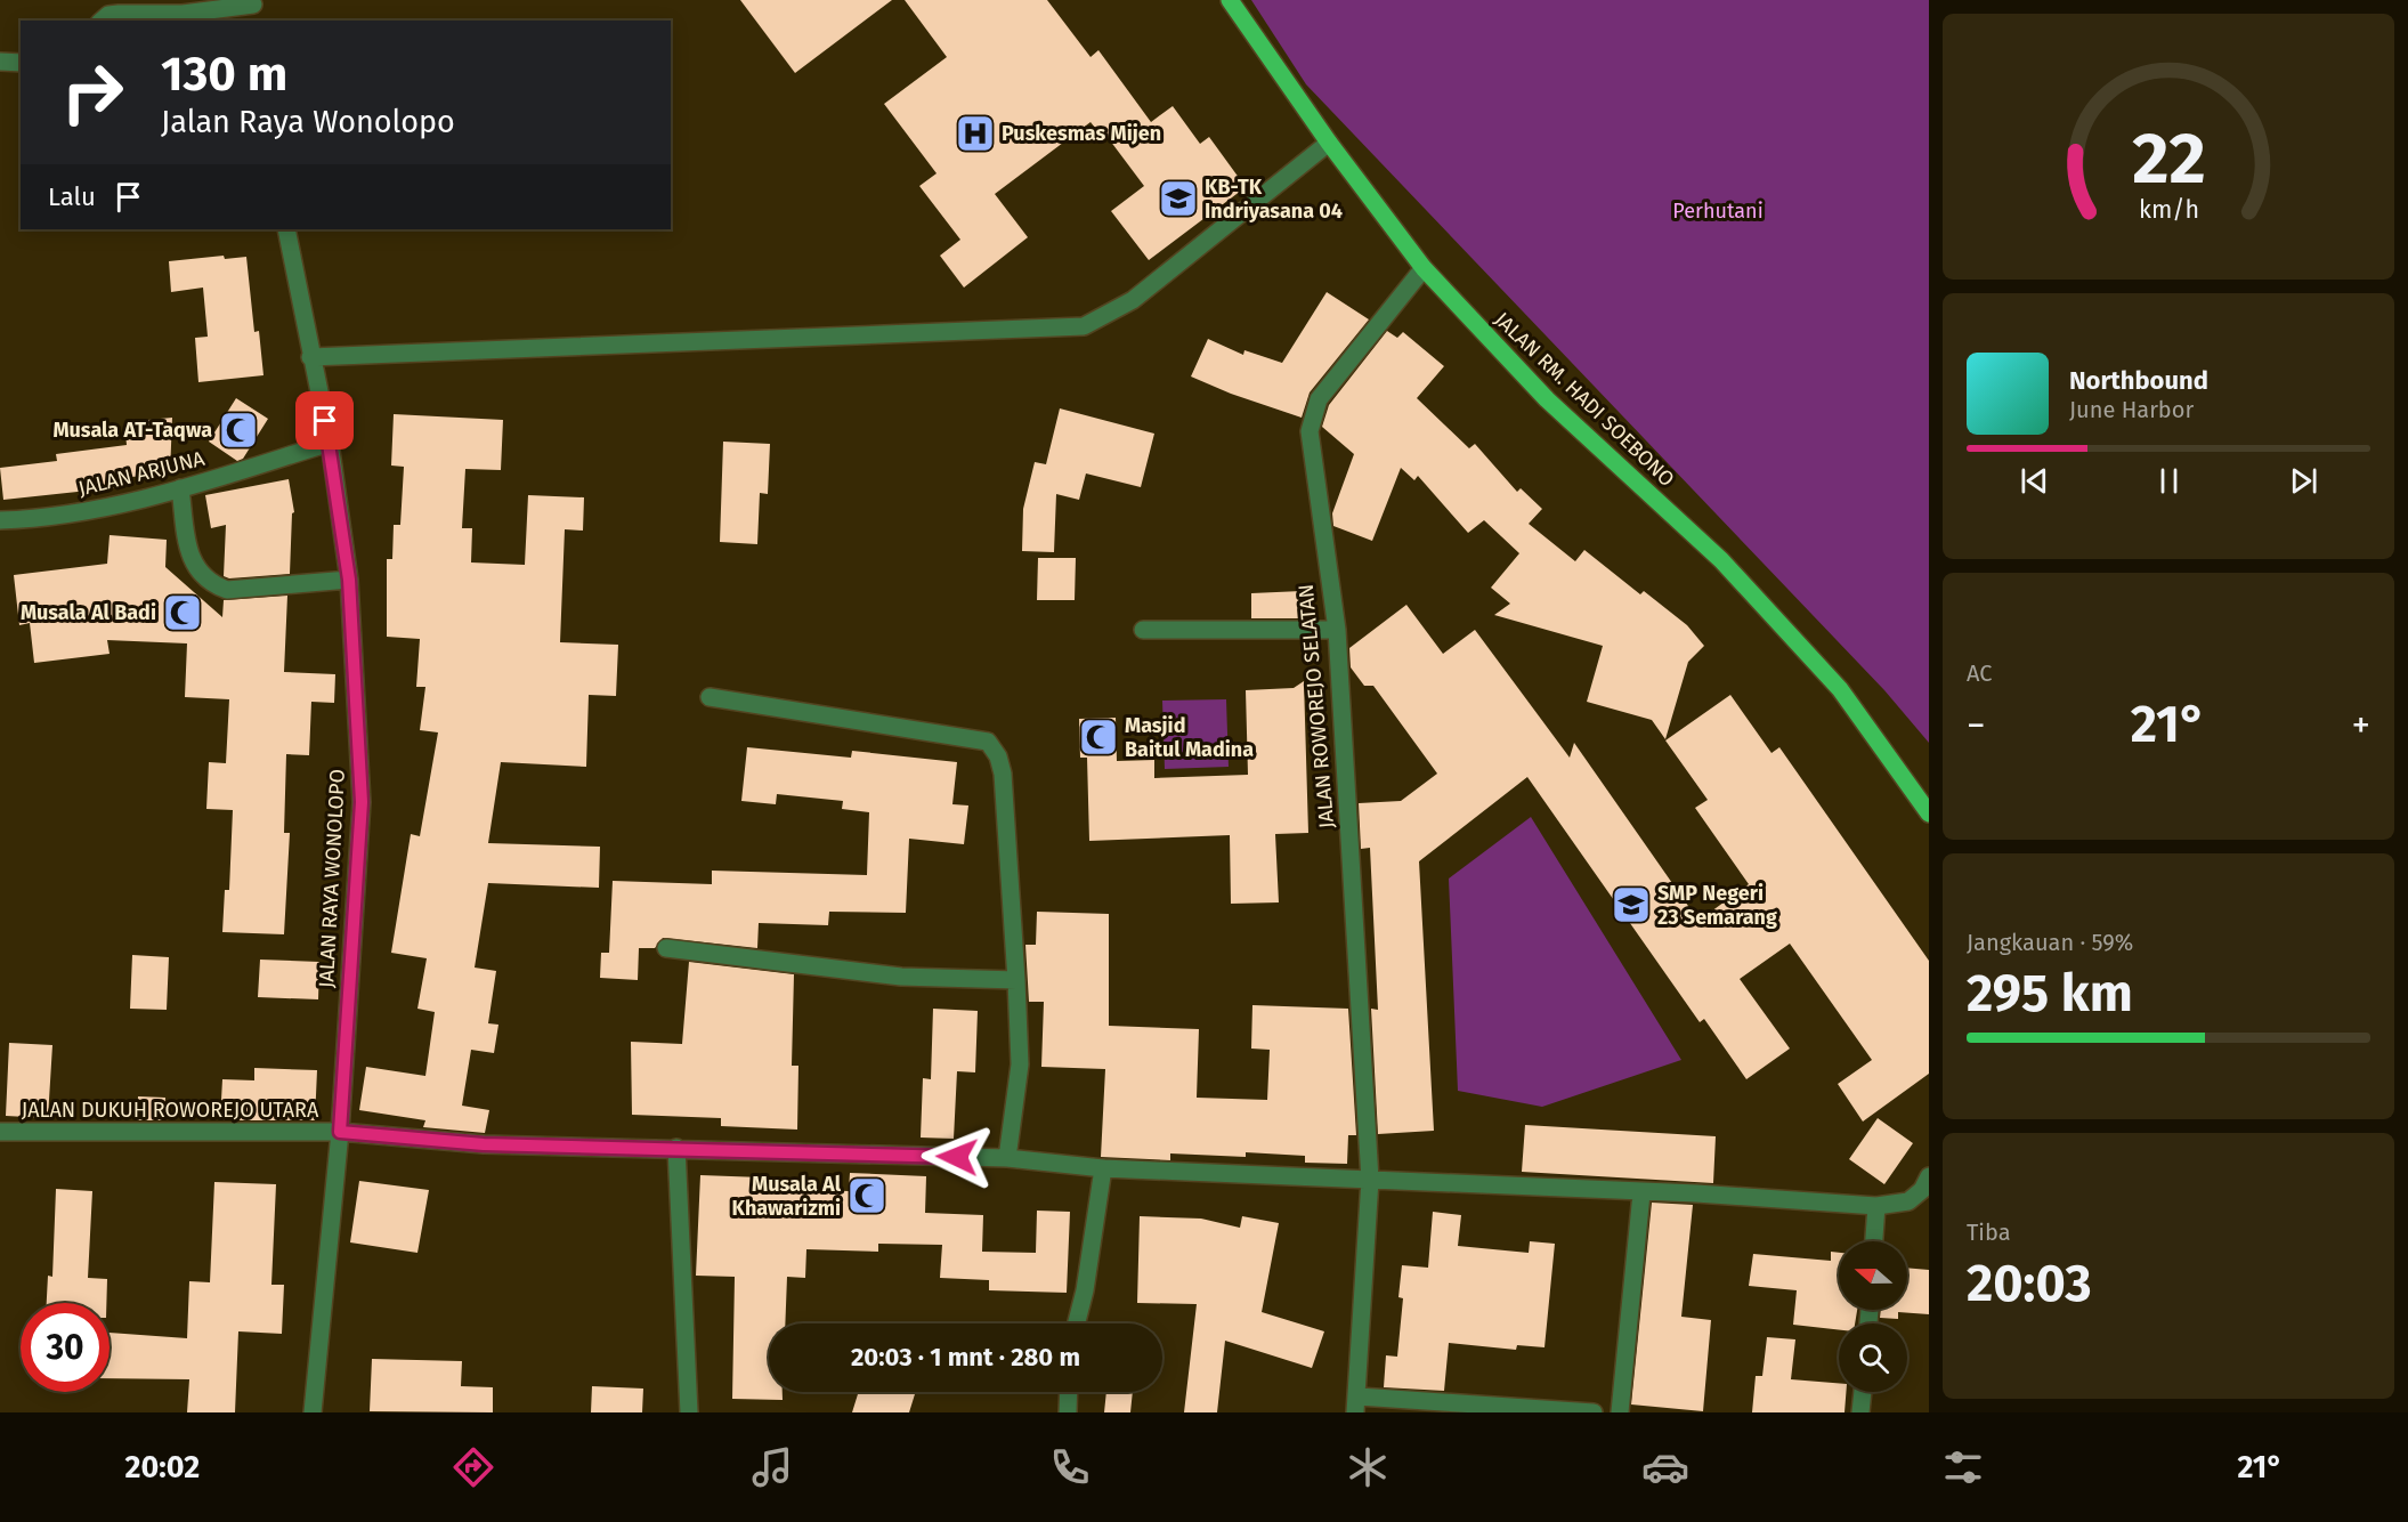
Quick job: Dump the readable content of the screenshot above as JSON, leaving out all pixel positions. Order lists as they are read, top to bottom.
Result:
{
  "streets": {
    "main road": ["JALAN RM. HADI SOEBONO"],
    "street": [
      "JALAN ARJUNA",
      "JALAN ROWOREJO SELATAN",
      "JALAN RAYA WONOLOPO",
      "JALAN DUKUH ROWOREJO UTARA"
    ]
  },
  "crossings": [
    ["JALAN RM. HADI SOEBONO", "JALAN ROWOREJO SELATAN"],
    ["JALAN ARJUNA", "JALAN RAYA WONOLOPO"],
    ["JALAN RAYA WONOLOPO", "JALAN DUKUH ROWOREJO UTARA"]
  ],
  "parks": ["Perhutani"],
  "places": {
    "hospital": ["Puskesmas Mijen"],
    "school or university": ["KB-TK Indriyasana 04", "SMP Negeri 23 Semarang"],
    "mosque": [
      "Musala AT-Taqwa",
      "Musala Al Badi",
      "Masjid Baitul Madina",
      "Musala Al Khawarizmi"
    ]
  },
  "north": "left",
  "page": {
    "turn": ["130 m", "Jalan Raya Wonolopo"],
    "then": "Lalu",
    "song": ["Northbound", "June Harbor"],
    "tile": [
      "AC",
      ["Jangkauan · 59%", "295 km"],
      ["Tiba", "20:03"]
    ],
    "heat": ["−", "21°", "+"],
    "limit": "30",
    "trip": "20:03 · 1 mnt · 280 m",
    "tabs": ["20:02", "21°"],
    "gauge": ["22", "km/h"]
  }
}
